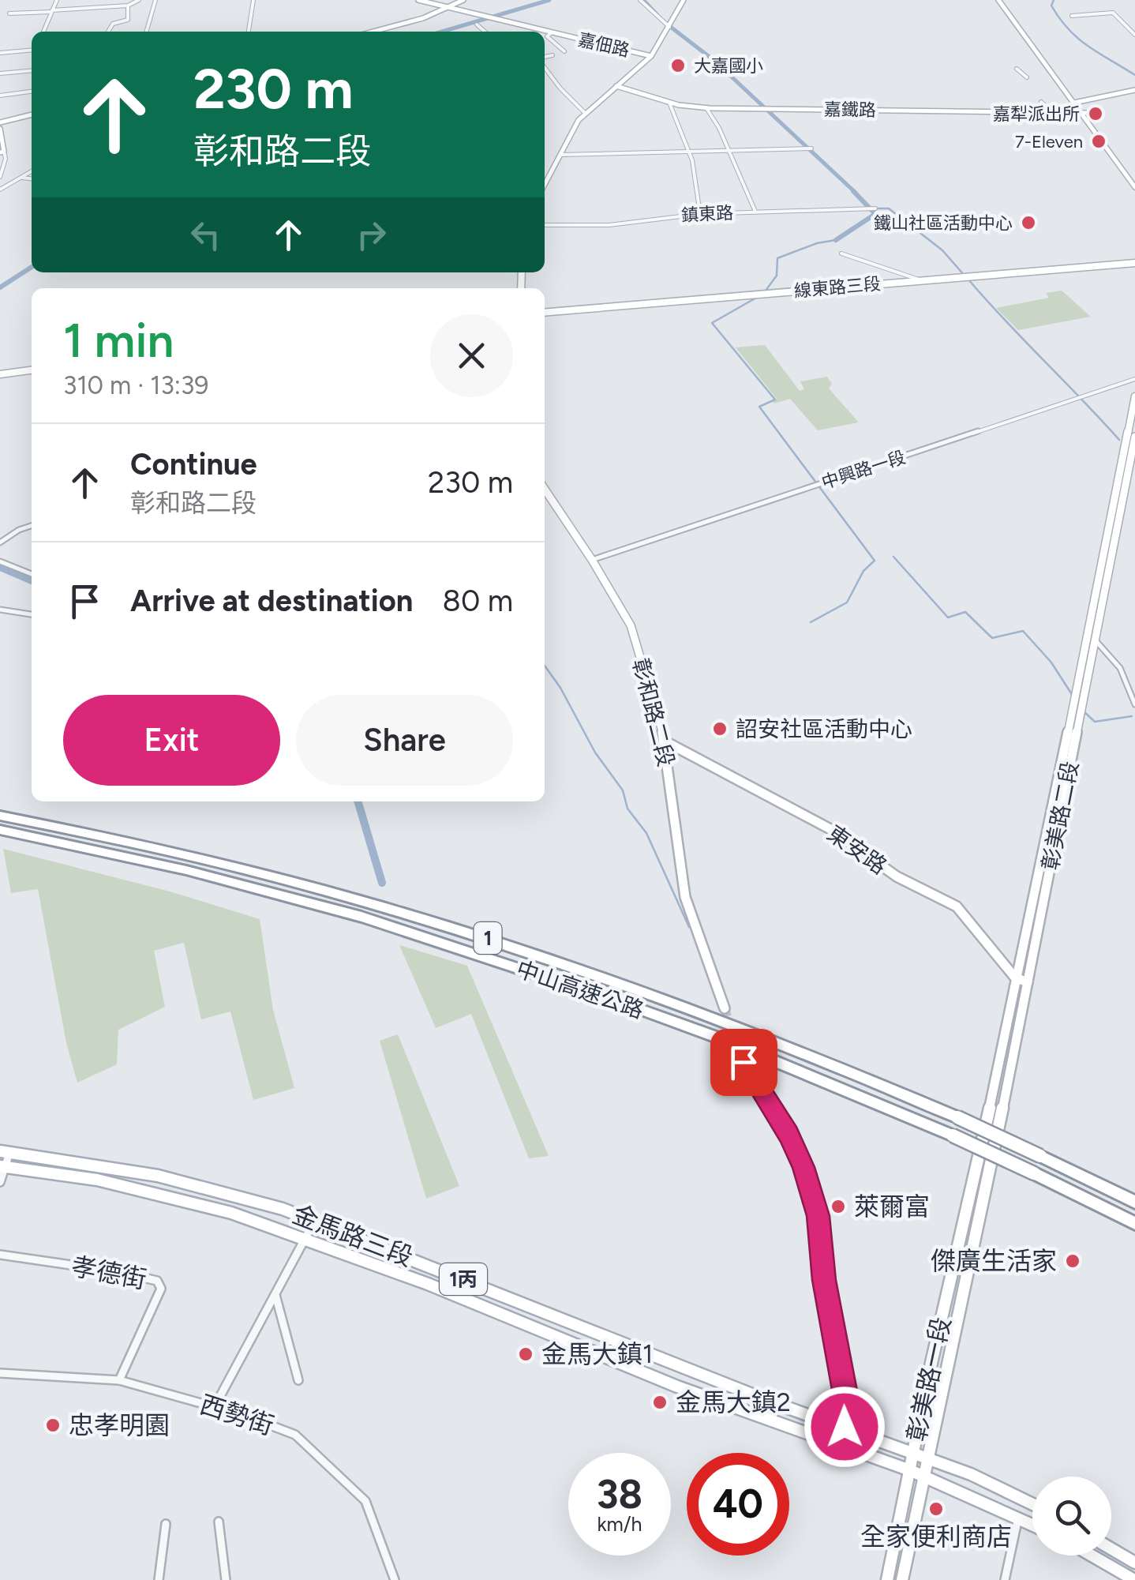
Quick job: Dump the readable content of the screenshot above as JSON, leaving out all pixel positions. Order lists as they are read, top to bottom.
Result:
{
  "streets": {
    "highway": ["1", "中山高速公路"],
    "main road": [
      "嘉佃路",
      "嘉鐵路",
      "線東路三段",
      "彰和路二段",
      "彰美路二段",
      "東安路",
      "金馬路三段",
      "1丙",
      "彰美路一段"
    ],
    "street": [
      "鎮東路",
      "中興路一段",
      "孝德街",
      "西勢街"
    ]
  },
  "crossings": [
    ["中興路一段", "彰和路二段"],
    ["彰和路二段", "東安路"],
    ["彰美路二段", "東安路"],
    ["彰美路二段", "彰美路一段"],
    ["金馬路三段", "1丙"],
    ["金馬路三段", "彰美路一段"],
    ["孝德街", "西勢街"],
    ["1丙", "彰美路一段"]
  ],
  "places": [
    "大嘉國小",
    "嘉犁派出所",
    "7-Eleven",
    "鐵山社區活動中心",
    "詔安社區活動中心",
    "萊爾富",
    "傑廣生活家",
    "金馬大鎮1",
    "金馬大鎮2",
    "忠孝明園",
    "全家便利商店"
  ],
  "page": {
    "turn": ["230 m", "彰和路二段"],
    "heading": ["1 min", "310 m · 13:39"],
    "list": [
      {
        "name": "Continue",
        "note": "彰和路二段",
        "value": "230 m"
      },
      {
        "name": "Arrive at destination",
        "value": "80 m"
      }
    ],
    "buttons": ["Exit", "Share"],
    "speed": "38 km/h",
    "limit": "40"
  }
}
